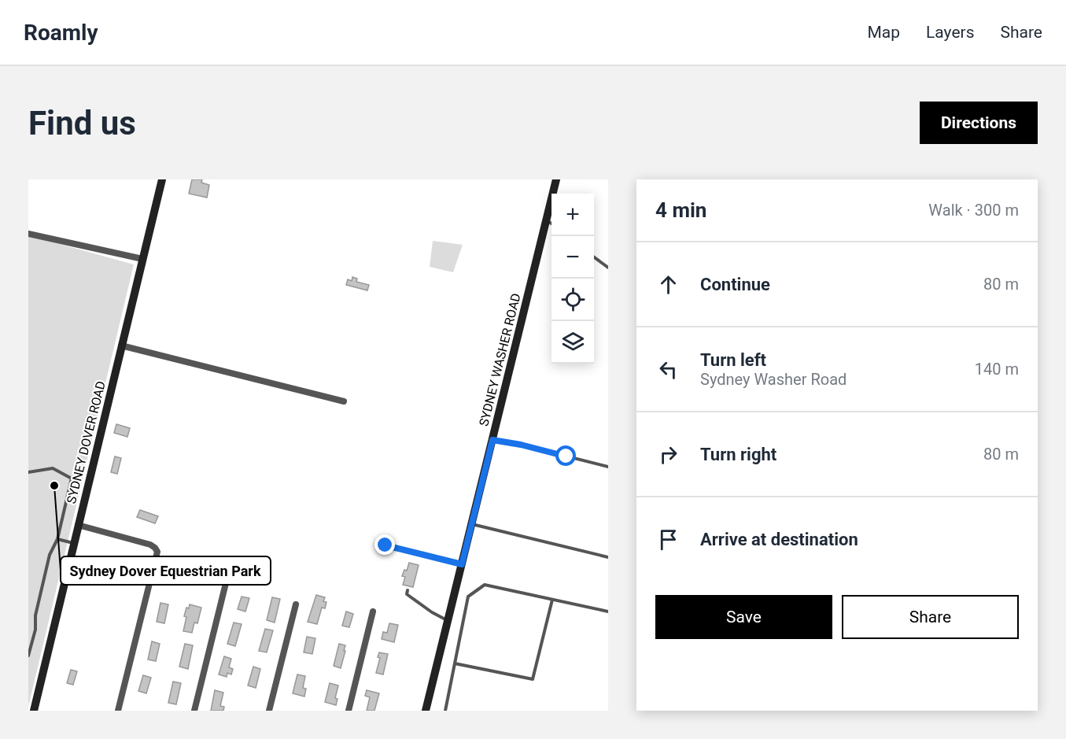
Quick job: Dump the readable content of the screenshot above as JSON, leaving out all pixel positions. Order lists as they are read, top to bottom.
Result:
{
  "streets": {
    "street": ["SYDNEY WASHER ROAD", "SYDNEY DOVER ROAD"]
  },
  "places": ["Sydney Dover Equestrian Park"],
  "page": {
    "header": "Roamly",
    "nav": ["Map", "Layers", "Share"],
    "buttons": [
      "Directions",
      ["Save", "Share"]
    ],
    "title": "Find us",
    "heading": ["4 min", "Walk · 300 m"],
    "map_buttons": ["+", "−"],
    "list": [
      ["Continue", "80 m"],
      ["Turn left", "Sydney Washer Road", "140 m"],
      ["Turn right", "80 m"],
      "Arrive at destination"
    ]
  }
}
